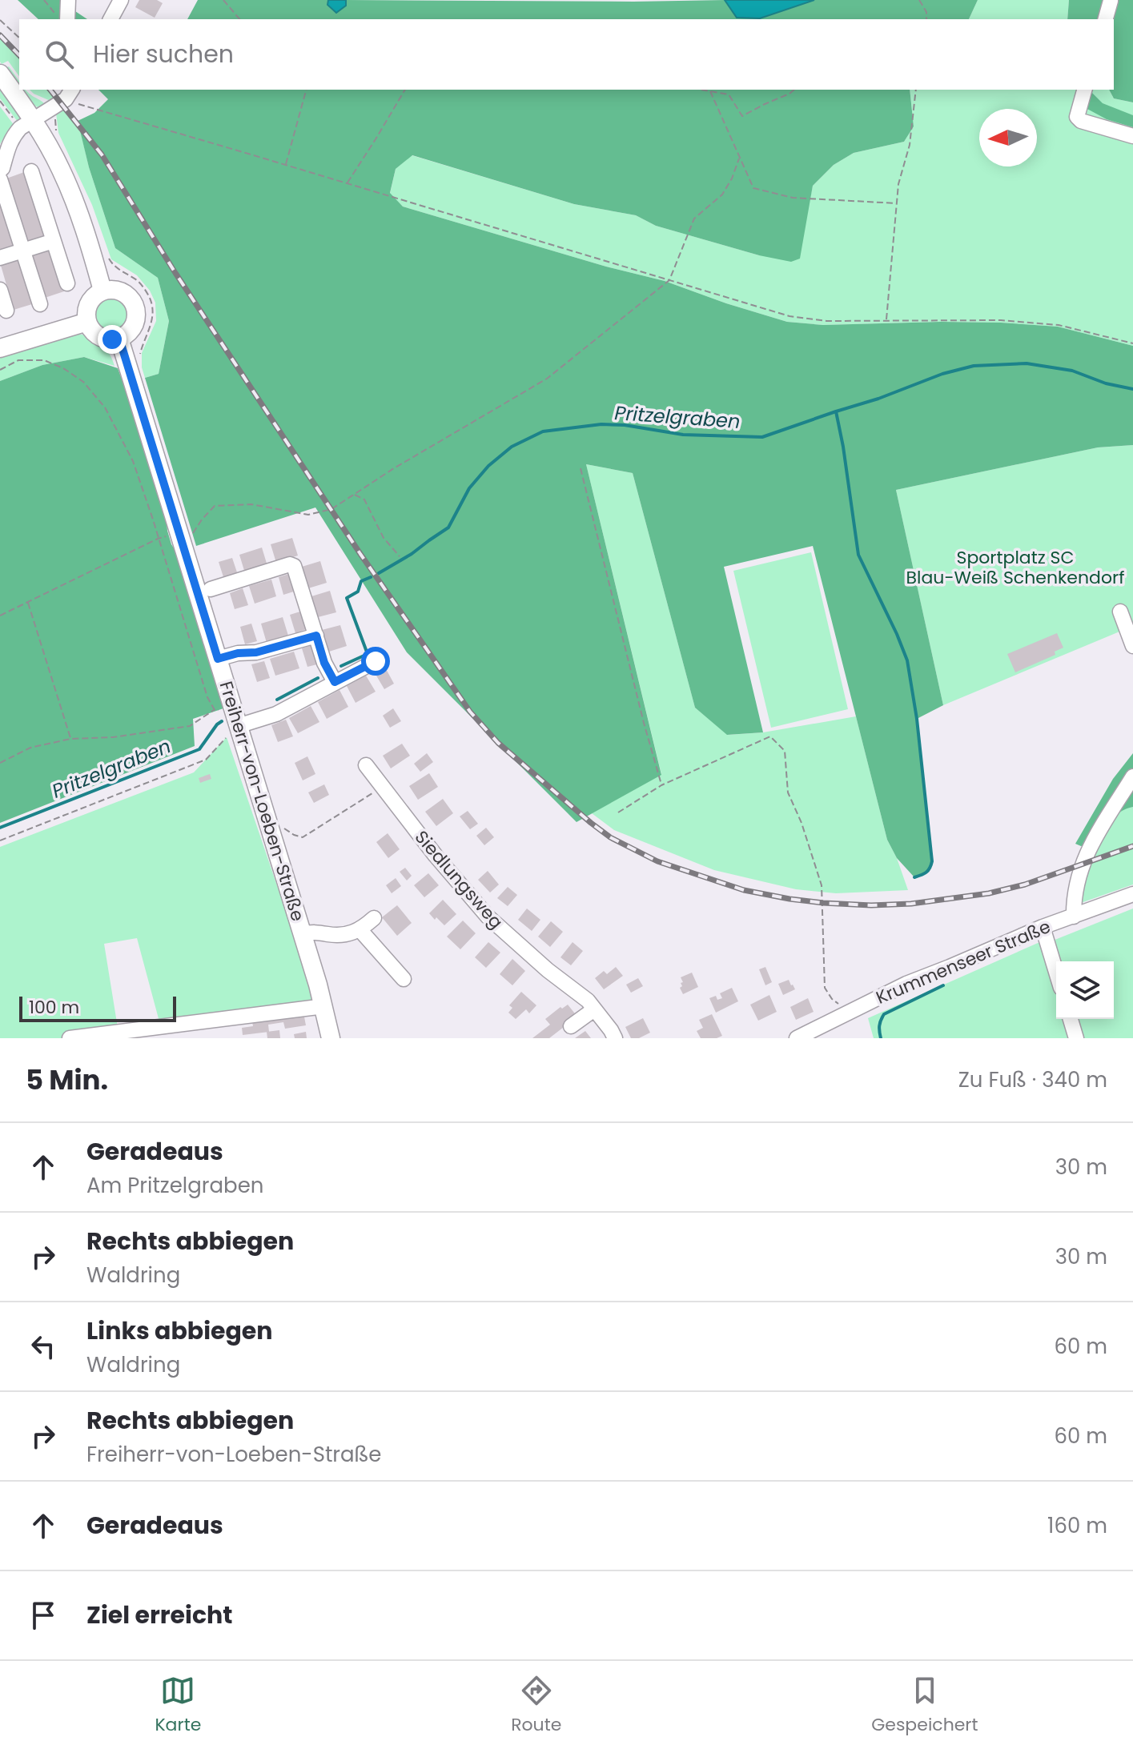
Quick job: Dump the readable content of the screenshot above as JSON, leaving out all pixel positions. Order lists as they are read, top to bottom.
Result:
{
  "streets": {
    "main road": ["Freiherr-von-Loeben-Straße"],
    "street": ["Siedlungsweg", "Krummenseer Straße"]
  },
  "water": ["Pritzelgraben"],
  "parks": ["Sportplatz SC Blau-Weiß Schenkendorf"],
  "scale_bar": "100 m",
  "north": "left",
  "page": {
    "search": "Hier suchen",
    "scale": "100 m",
    "heading": ["5 Min.", "Zu Fuß · 340 m"],
    "list": [
      ["Geradeaus", "Am Pritzelgraben", "30 m"],
      ["Rechts abbiegen", "Waldring", "30 m"],
      ["Links abbiegen", "Waldring", "60 m"],
      ["Rechts abbiegen", "Freiherr-von-Loeben-Straße", "60 m"],
      ["Geradeaus", "160 m"],
      "Ziel erreicht"
    ],
    "nav": ["Karte", "Route", "Gespeichert"]
  }
}
